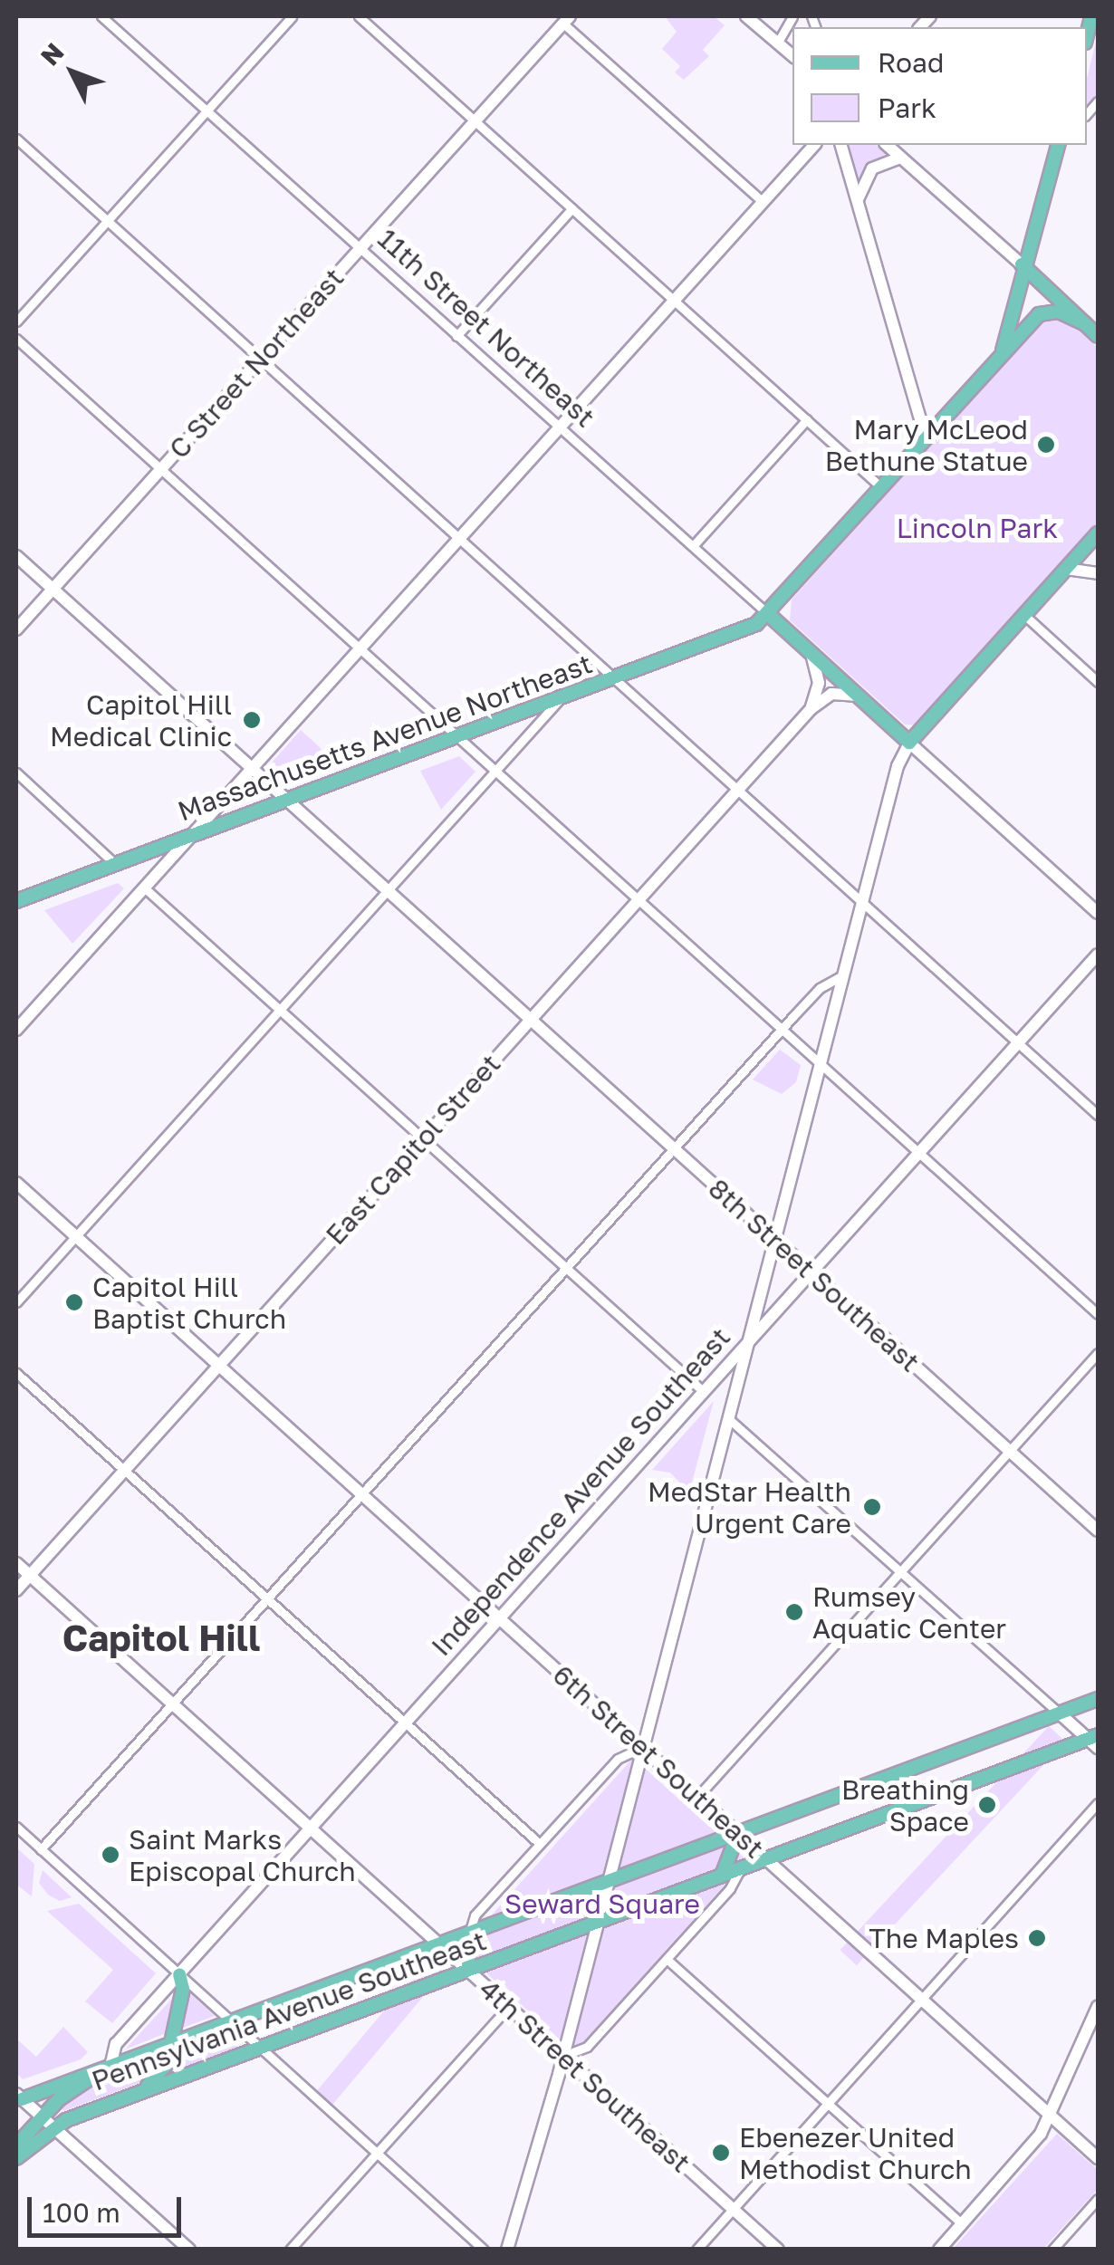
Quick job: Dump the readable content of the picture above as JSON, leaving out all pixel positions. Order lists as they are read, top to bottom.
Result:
{
  "streets": {
    "main road": [
      "11th Street Northeast",
      "C Street Northeast",
      "Massachusetts Avenue Northeast",
      "East Capitol Street",
      "8th Street Southeast",
      "Independence Avenue Southeast",
      "6th Street Southeast",
      "Pennsylvania Avenue Southeast",
      "4th Street Southeast"
    ]
  },
  "crossings": [
    ["11th Street Northeast", "C Street Northeast"],
    ["11th Street Northeast", "Massachusetts Avenue Northeast"],
    ["C Street Northeast", "8th Street Southeast"],
    ["Massachusetts Avenue Northeast", "8th Street Southeast"],
    ["East Capitol Street", "8th Street Southeast"],
    ["East Capitol Street", "6th Street Southeast"],
    ["East Capitol Street", "4th Street Southeast"],
    ["8th Street Southeast", "Independence Avenue Southeast"],
    ["Independence Avenue Southeast", "6th Street Southeast"],
    ["Independence Avenue Southeast", "Pennsylvania Avenue Southeast"],
    ["Independence Avenue Southeast", "4th Street Southeast"],
    ["6th Street Southeast", "Pennsylvania Avenue Southeast"],
    ["Pennsylvania Avenue Southeast", "4th Street Southeast"]
  ],
  "districts": ["Capitol Hill"],
  "parks": ["Lincoln Park", "Seward Square"],
  "places": [
    "Mary McLeod Bethune Statue",
    "Capitol Hill Medical Clinic",
    "Capitol Hill Baptist Church",
    "MedStar Health Urgent Care",
    "Rumsey Aquatic Center",
    "Breathing Space",
    "Saint Marks Episcopal Church",
    "The Maples",
    "Ebenezer United Methodist Church"
  ],
  "legend": ["Road", "Park"],
  "scale_bar": "100 m",
  "north": "top left"
}
